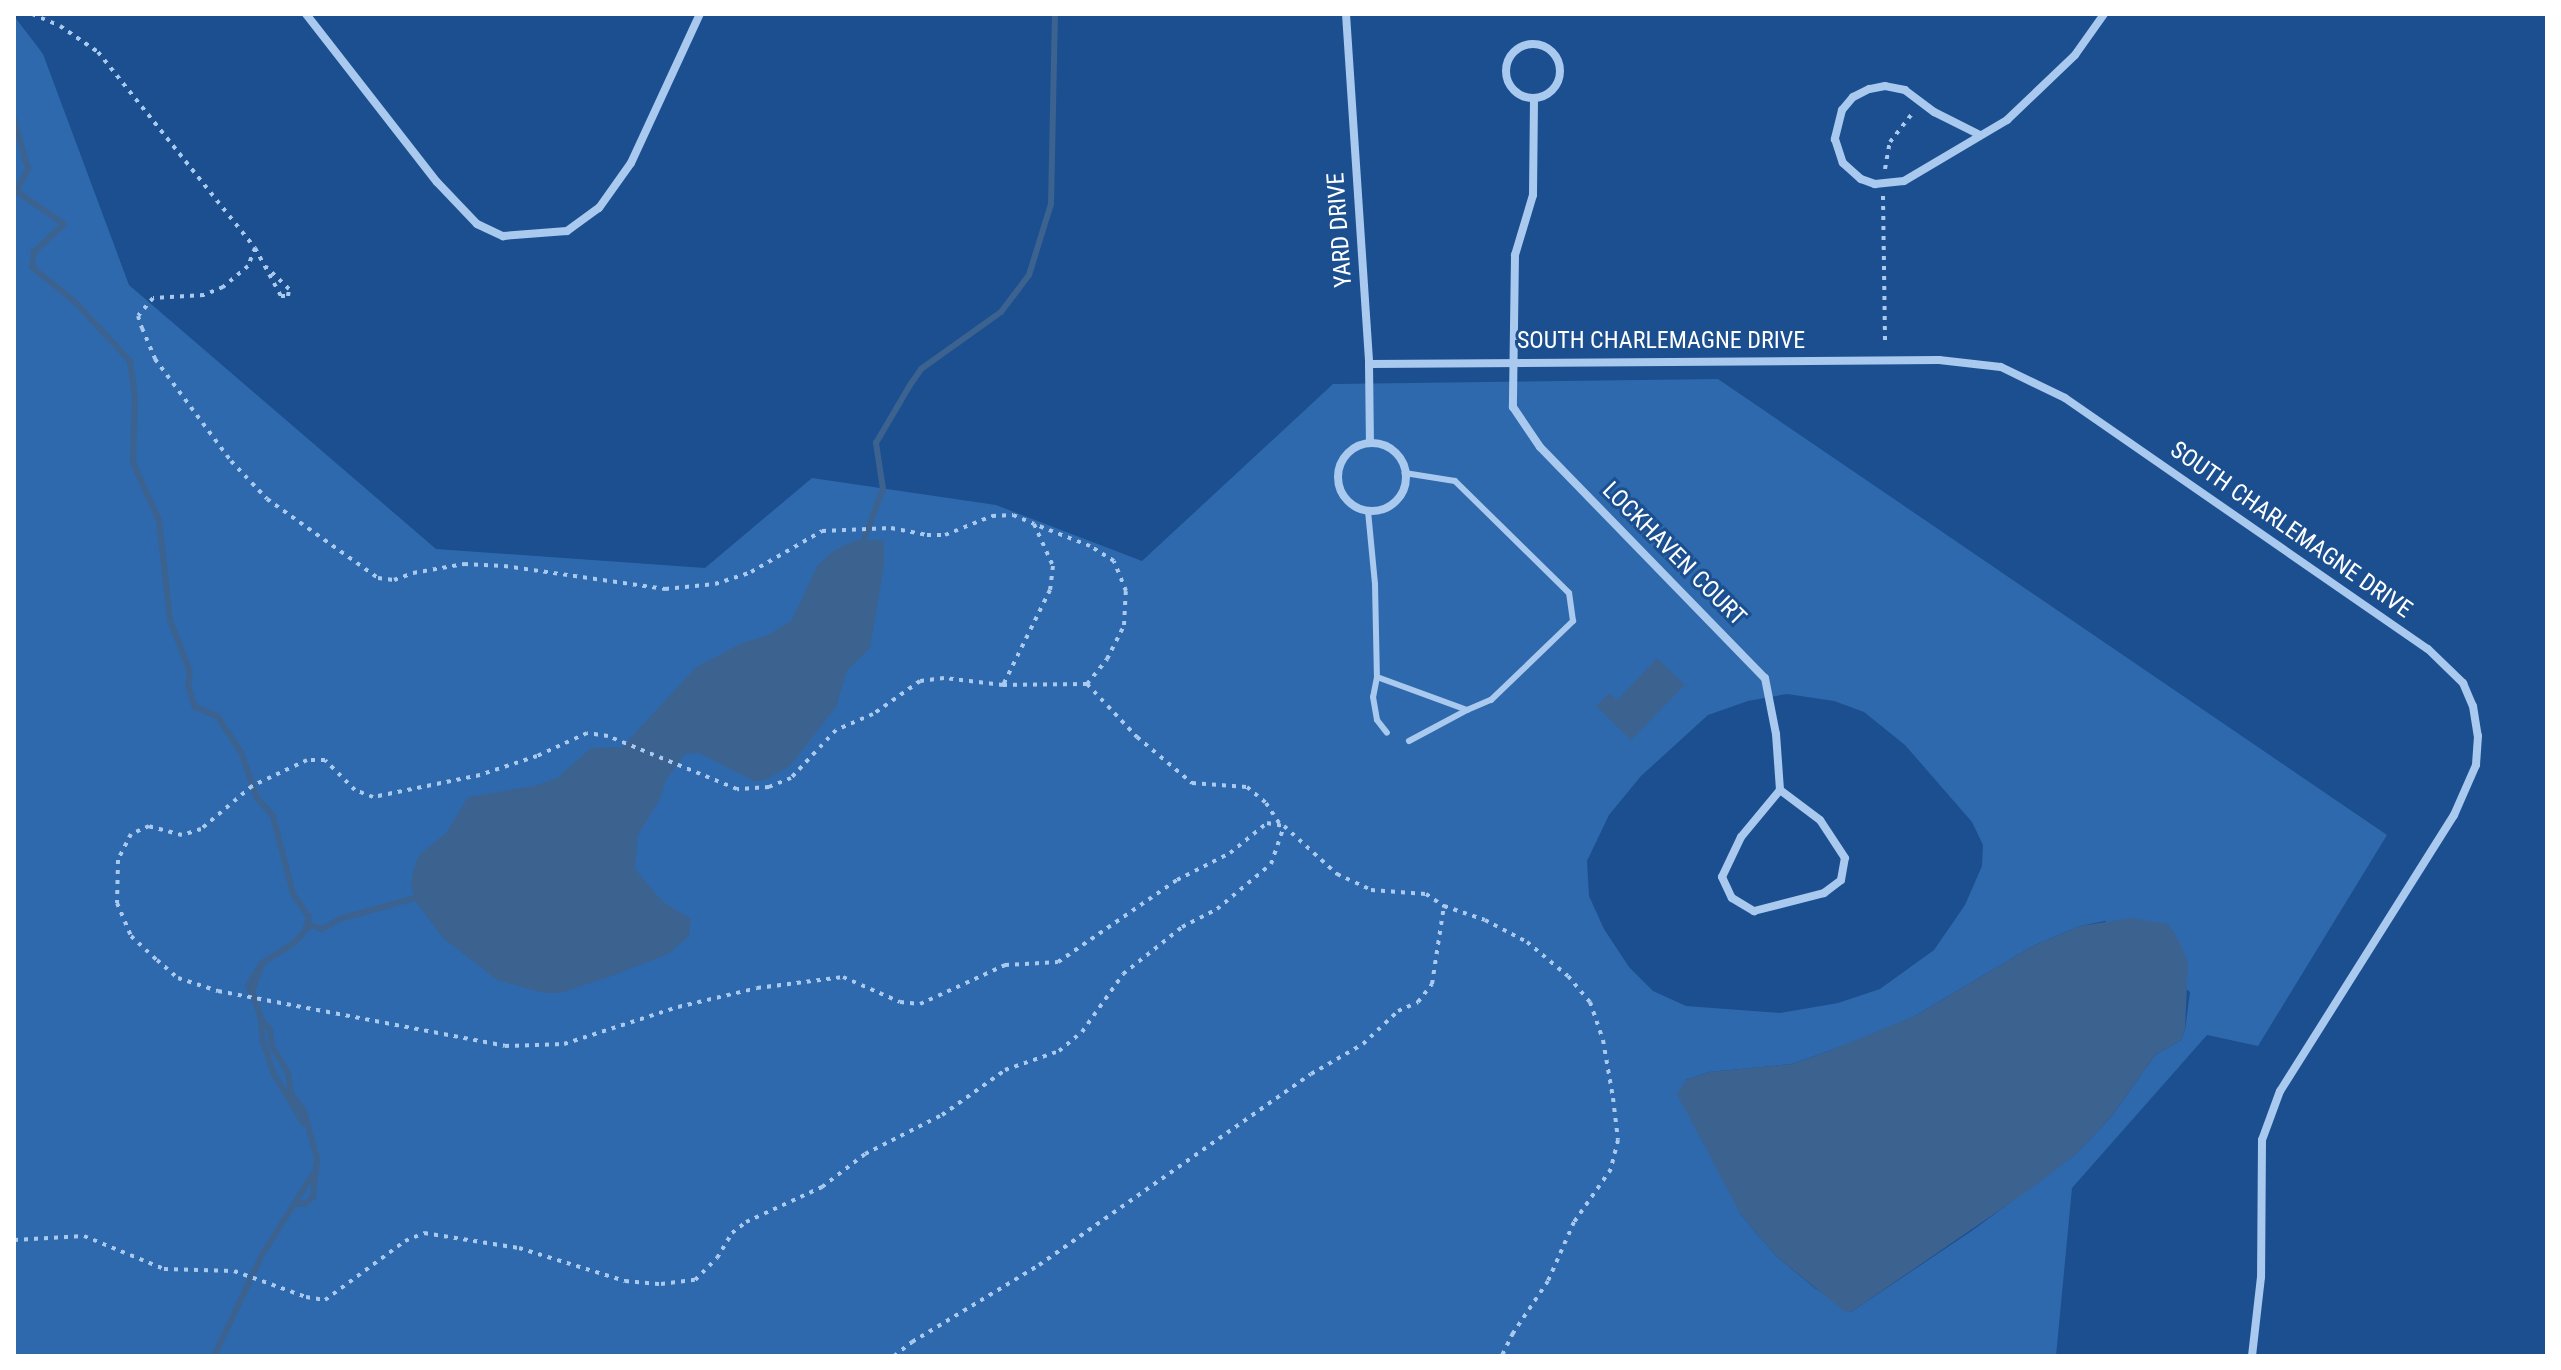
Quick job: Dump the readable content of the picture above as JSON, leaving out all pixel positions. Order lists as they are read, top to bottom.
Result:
{
  "streets": {
    "street": ["YARD DRIVE", "SOUTH CHARLEMAGNE DRIVE", "LOCKHAVEN COURT"]
  },
  "crossings": [
    ["YARD DRIVE", "SOUTH CHARLEMAGNE DRIVE"],
    ["SOUTH CHARLEMAGNE DRIVE", "LOCKHAVEN COURT"]
  ]
}
